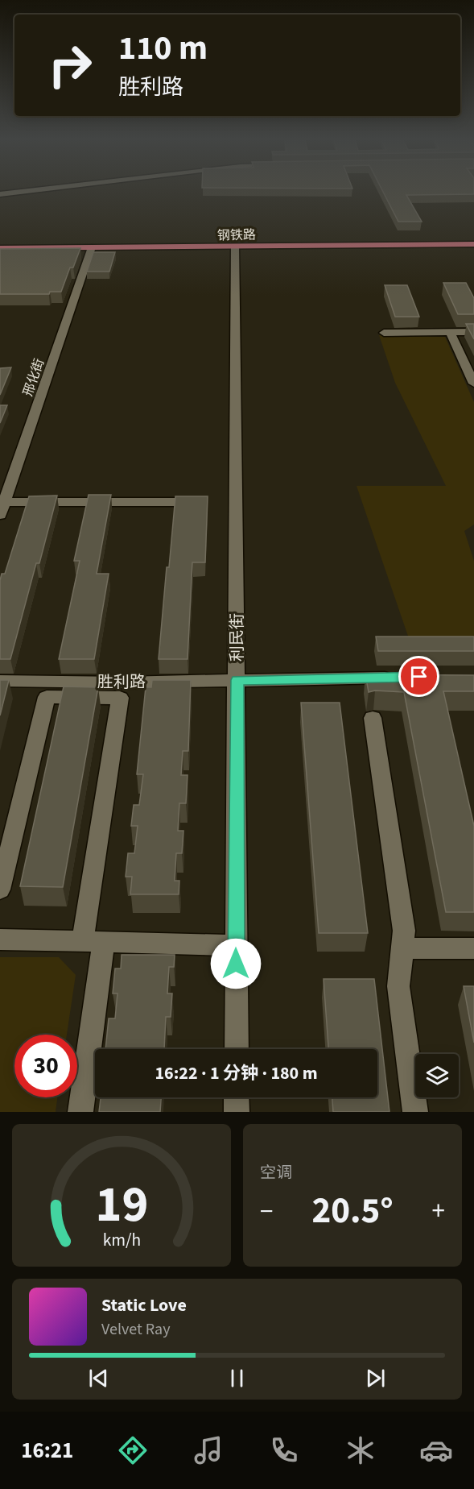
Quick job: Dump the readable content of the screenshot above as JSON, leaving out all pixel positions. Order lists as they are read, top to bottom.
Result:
{
  "streets": {
    "main road": ["钢铁路"],
    "street": ["邢化街", "利民街", "胜利路"]
  },
  "crossings": [
    ["钢铁路", "邢化街"],
    ["钢铁路", "利民街"],
    ["利民街", "胜利路"]
  ],
  "page": {
    "turn": ["110 m", "胜利路"],
    "limit": "30",
    "trip": "16:22 · 1 分钟 · 180 m",
    "tile": "空调",
    "heat": ["−", "20.5°", "+"],
    "song": ["Static Love", "Velvet Ray"],
    "tabs": "16:21",
    "gauge": ["19", "km/h"]
  }
}
